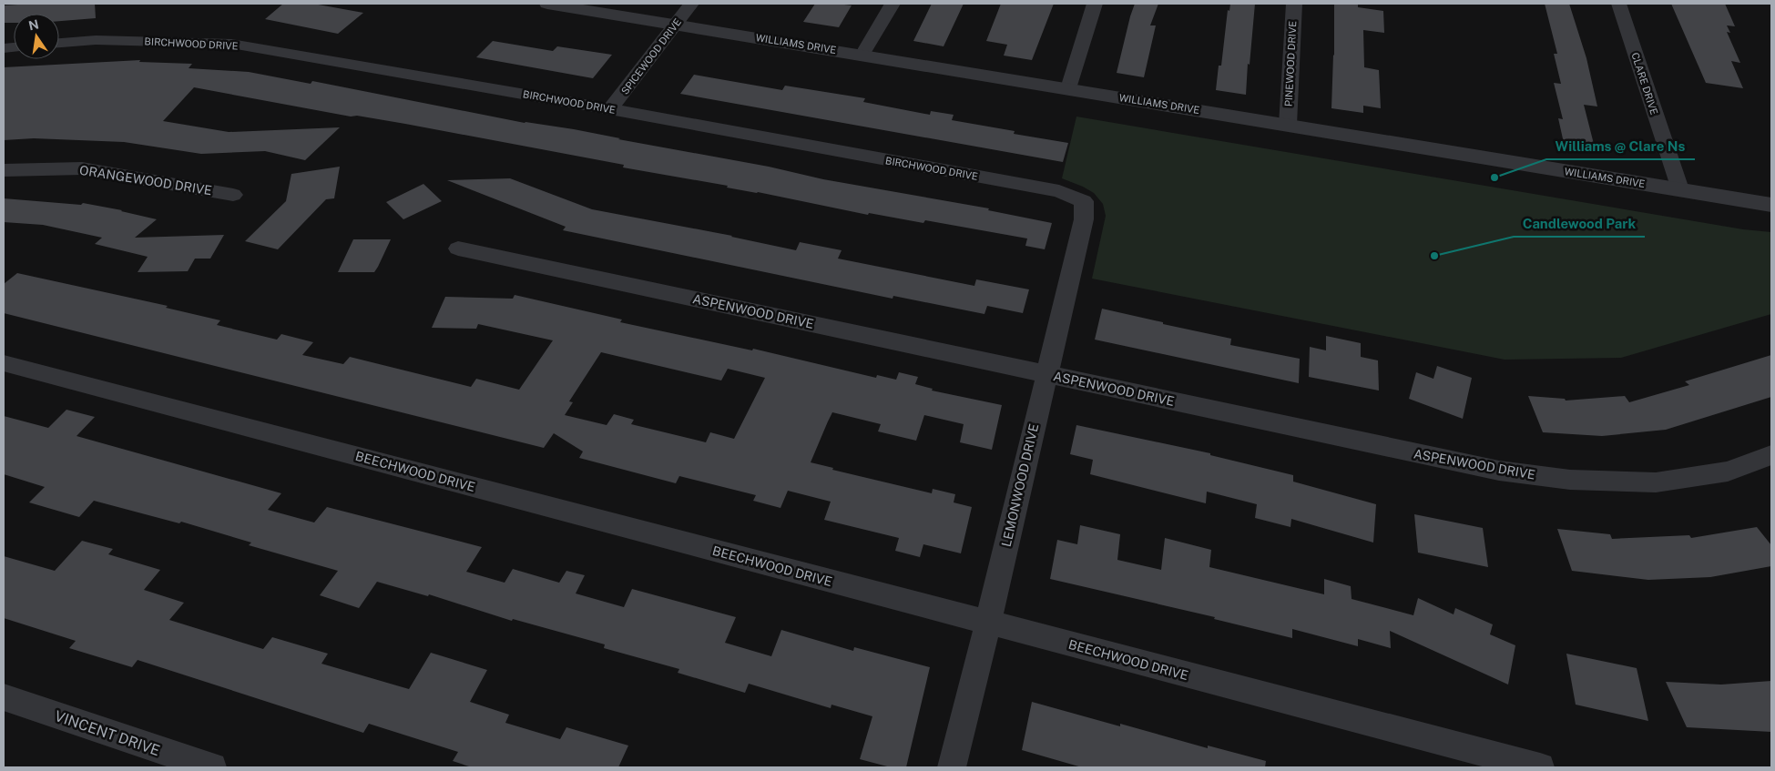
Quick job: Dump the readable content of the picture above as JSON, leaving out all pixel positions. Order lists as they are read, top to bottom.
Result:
{
  "streets": {
    "street": [
      "BIRCHWOOD DRIVE",
      "WILLIAMS DRIVE",
      "SPICEWOOD DRIVE",
      "PINEWOOD DRIVE",
      "CLARE DRIVE",
      "ORANGEWOOD DRIVE",
      "ASPENWOOD DRIVE",
      "BEECHWOOD DRIVE",
      "LEMONWOOD DRIVE",
      "VINCENT DRIVE"
    ]
  },
  "crossings": [
    ["BIRCHWOOD DRIVE", "SPICEWOOD DRIVE"],
    ["BIRCHWOOD DRIVE", "LEMONWOOD DRIVE"],
    ["WILLIAMS DRIVE", "SPICEWOOD DRIVE"],
    ["WILLIAMS DRIVE", "PINEWOOD DRIVE"],
    ["WILLIAMS DRIVE", "CLARE DRIVE"],
    ["ASPENWOOD DRIVE", "LEMONWOOD DRIVE"],
    ["BEECHWOOD DRIVE", "LEMONWOOD DRIVE"]
  ],
  "places": ["Williams @ Clare Ns", "Candlewood Park"],
  "north": "top"
}
